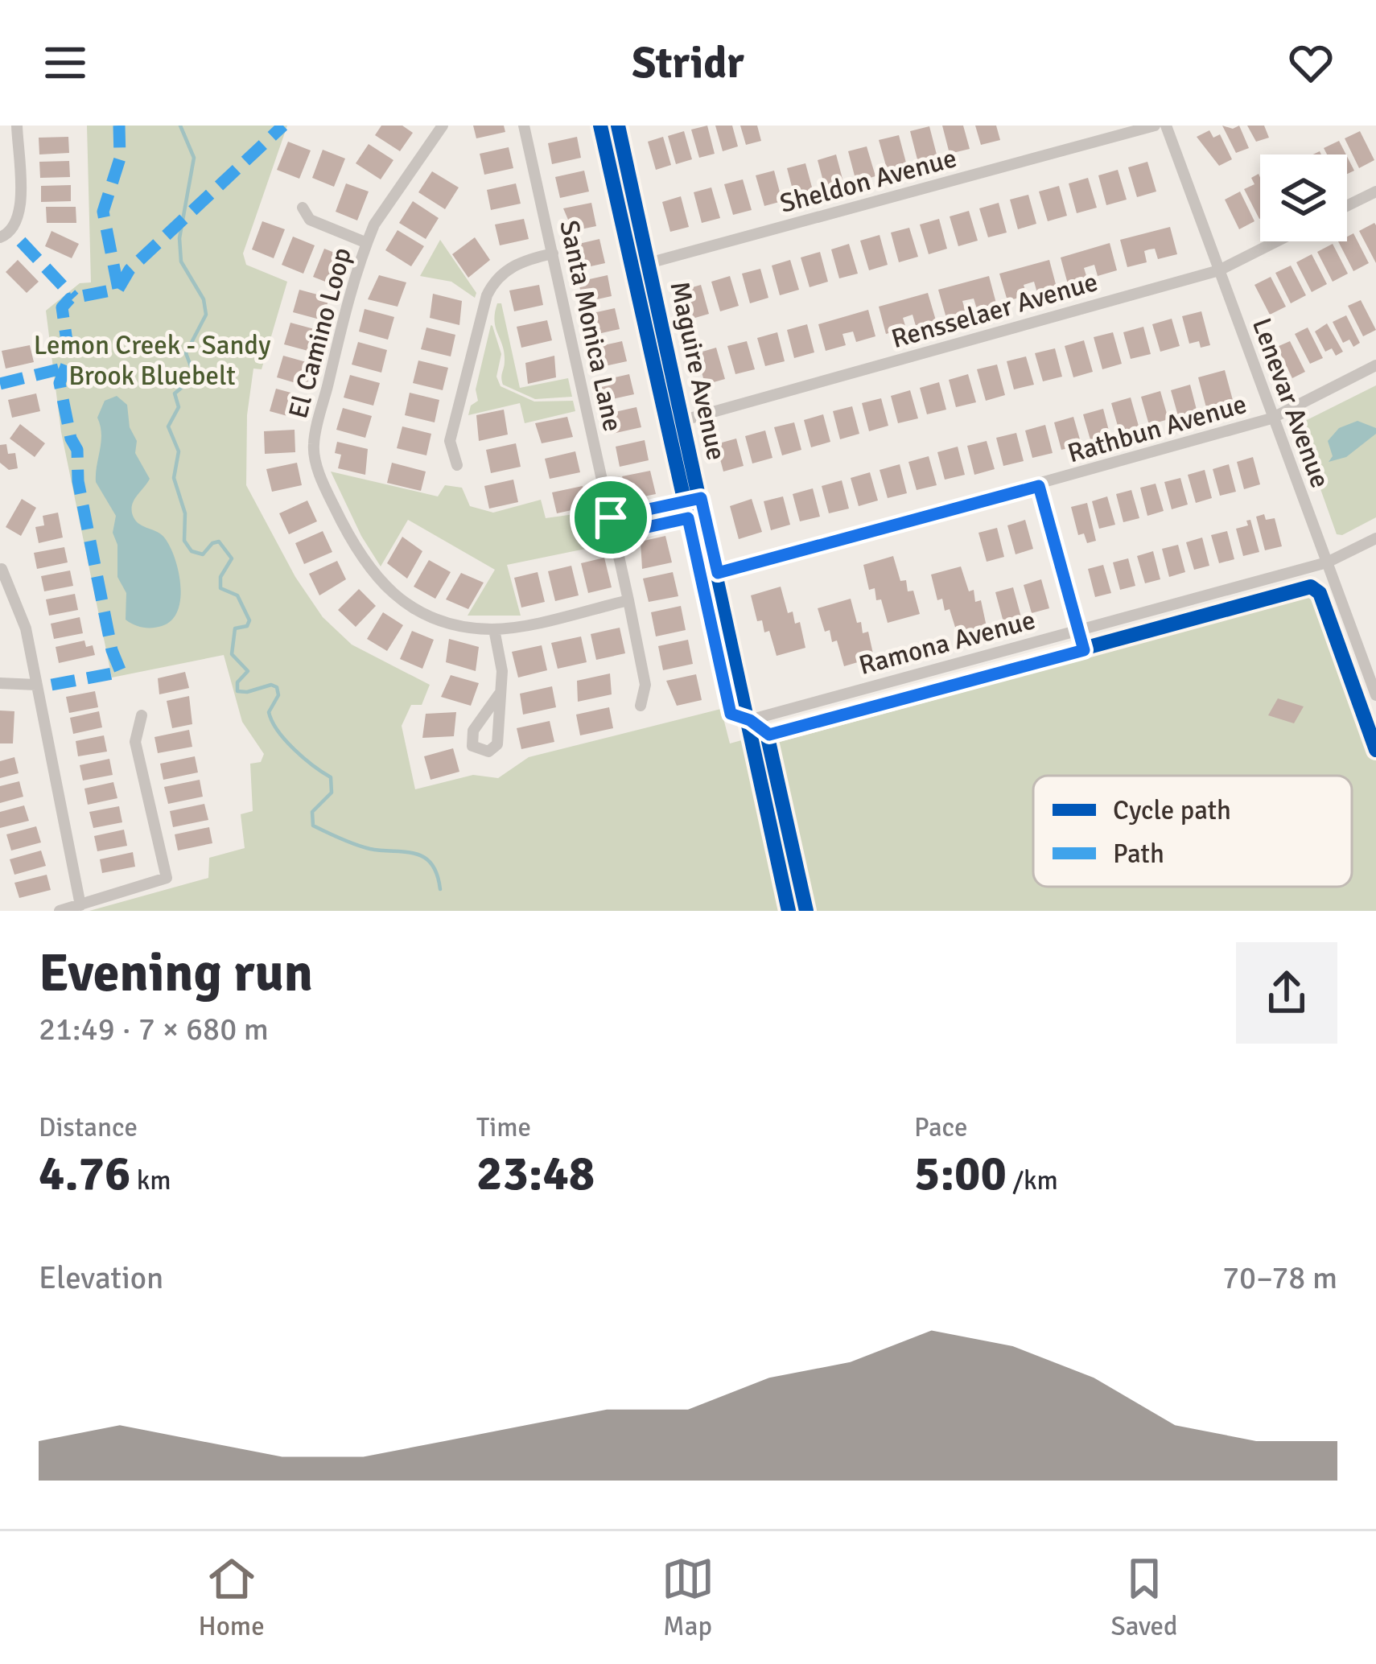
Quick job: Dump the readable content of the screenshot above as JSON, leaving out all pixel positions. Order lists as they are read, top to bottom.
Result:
{
  "streets": {
    "street": [
      "Sheldon Avenue",
      "Rensselaer Avenue",
      "Santa Monica Lane",
      "El Camino Loop",
      "Maguire Avenue",
      "Lenevar Avenue",
      "Rathbun Avenue",
      "Ramona Avenue"
    ]
  },
  "crossings": [
    ["Sheldon Avenue", "Maguire Avenue"],
    ["Rensselaer Avenue", "Maguire Avenue"],
    ["Rensselaer Avenue", "Lenevar Avenue"],
    ["Santa Monica Lane", "El Camino Loop"],
    ["Maguire Avenue", "Rathbun Avenue"],
    ["Maguire Avenue", "Ramona Avenue"],
    ["Lenevar Avenue", "Rathbun Avenue"],
    ["Lenevar Avenue", "Ramona Avenue"]
  ],
  "parks": ["Lemon Creek - Sandy Brook Bluebelt"],
  "legend": ["Cycle path", "Path"],
  "page": {
    "header": "Stridr",
    "heading": ["Evening run", "21:49 · 7 × 680 m"],
    "stats": [
      ["Distance", "4.76 km"],
      ["Time", "23:48"],
      ["Pace", "5:00 /km"]
    ],
    "chart": ["Elevation", "70–78 m"],
    "tabs": ["Home", "Map", "Saved"]
  }
}
